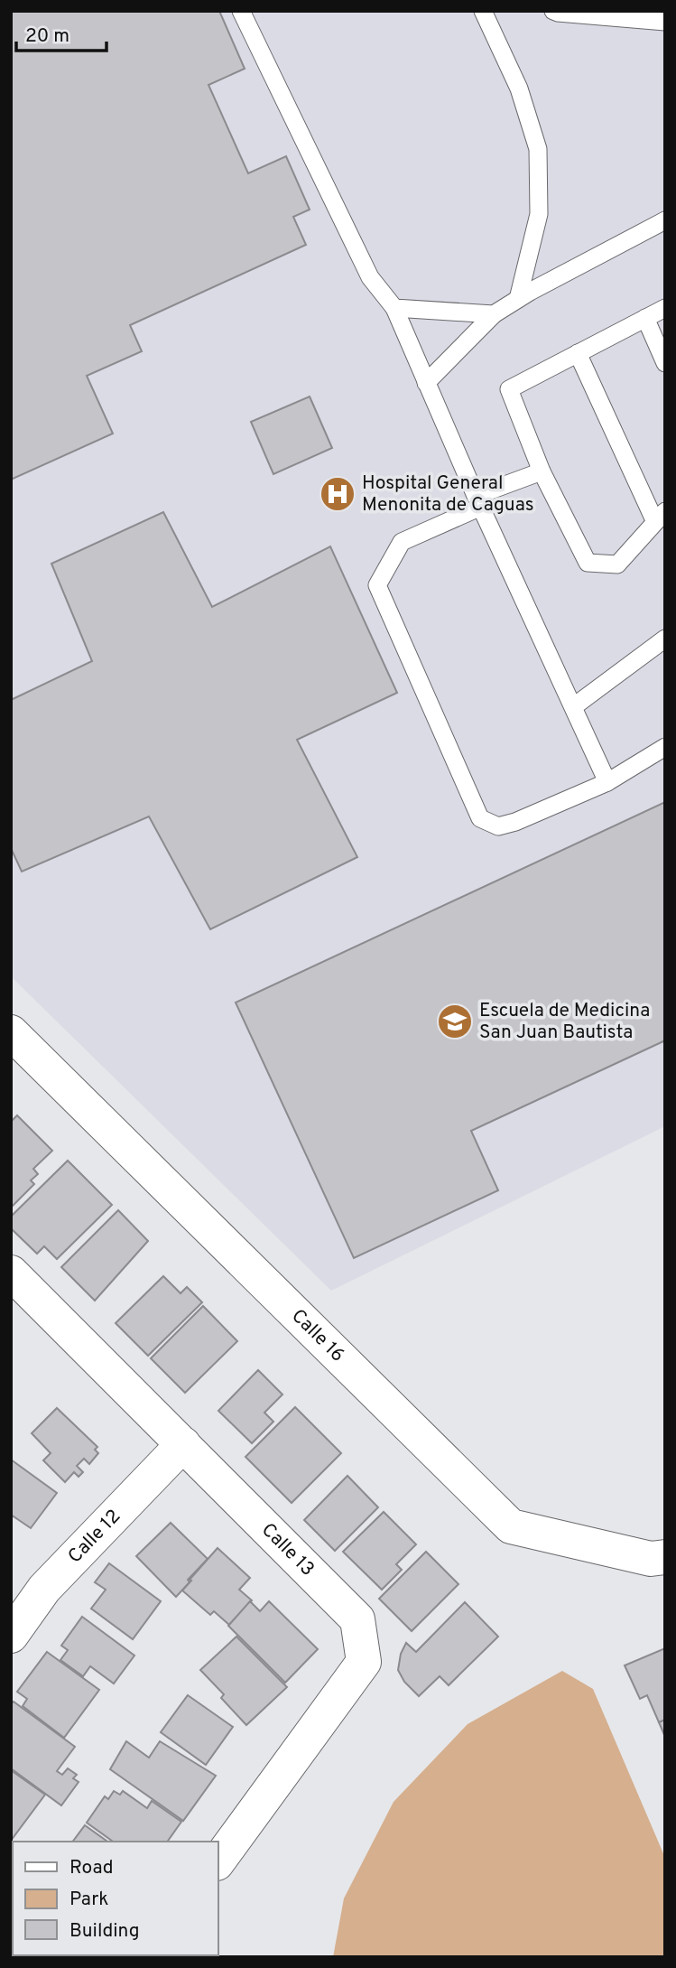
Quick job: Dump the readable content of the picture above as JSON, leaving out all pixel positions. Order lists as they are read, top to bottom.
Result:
{
  "streets": {
    "street": ["Calle 16", "Calle 12", "Calle 13"]
  },
  "crossings": [
    ["Calle 12", "Calle 13"]
  ],
  "places": {
    "hospital": ["Hospital General Menonita de Caguas"],
    "school or university": ["Escuela de Medicina San Juan Bautista"]
  },
  "legend": ["Road", "Park", "Building"],
  "scale_bar": "20 m"
}
